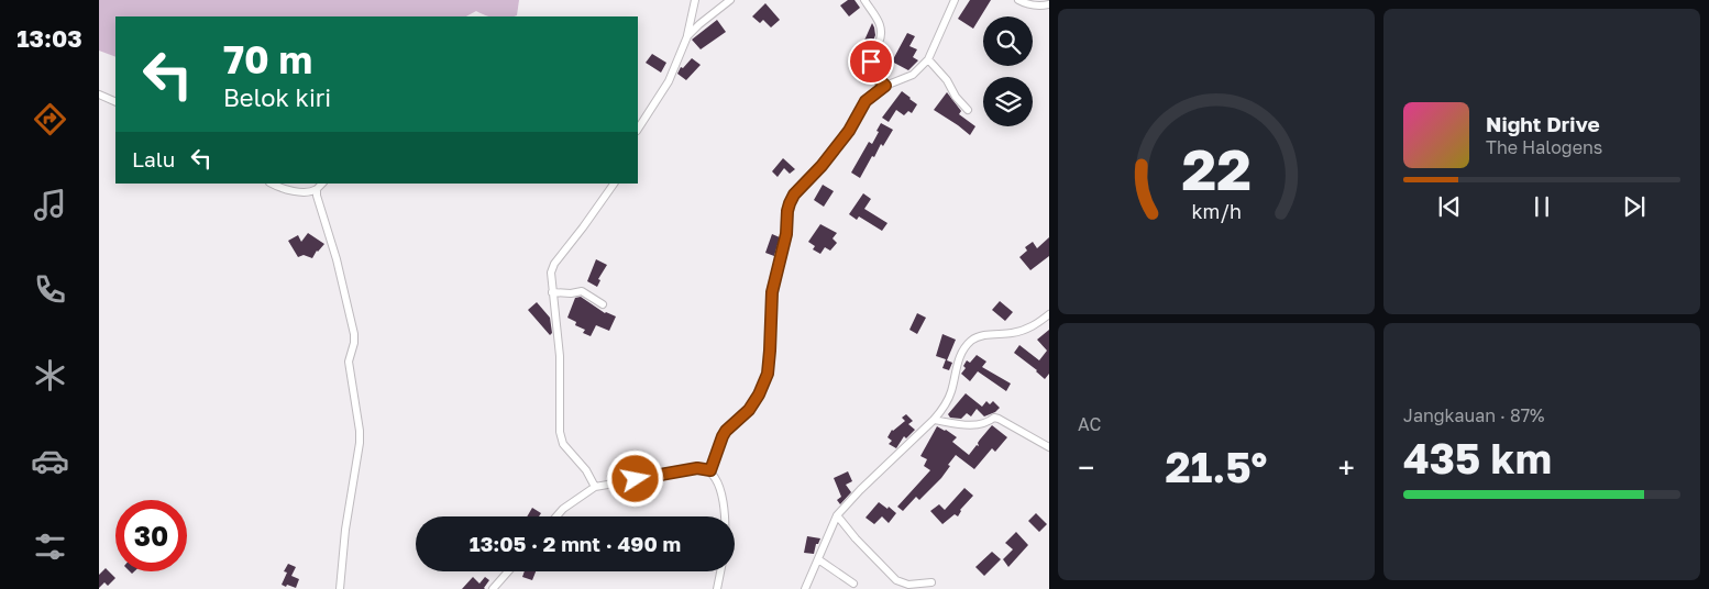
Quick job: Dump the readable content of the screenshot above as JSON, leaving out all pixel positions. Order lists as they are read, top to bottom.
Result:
{
  "page": {
    "tabs": "13:03",
    "turn": ["70 m", "Belok kiri"],
    "song": ["Night Drive", "The Halogens"],
    "then": "Lalu",
    "tile": [
      "AC",
      ["Jangkauan · 87%", "435 km"]
    ],
    "heat": ["−", "21.5°", "+"],
    "limit": "30",
    "trip": "13:05 · 2 mnt · 490 m",
    "gauge": ["22", "km/h"]
  }
}
